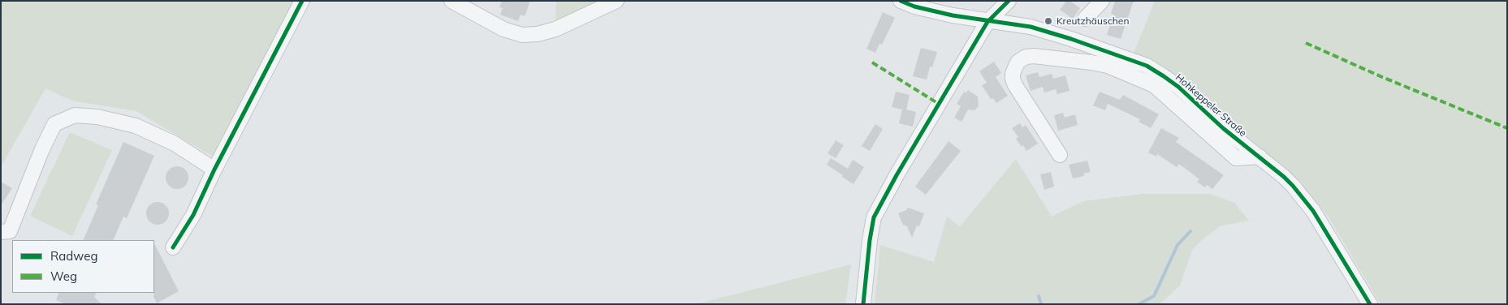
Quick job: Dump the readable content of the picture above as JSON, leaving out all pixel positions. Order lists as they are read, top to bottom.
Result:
{
  "streets": {
    "street": ["Hohkeppeler Straße"]
  },
  "places": ["Kreutzhäuschen"],
  "legend": ["Radweg", "Weg"]
}
